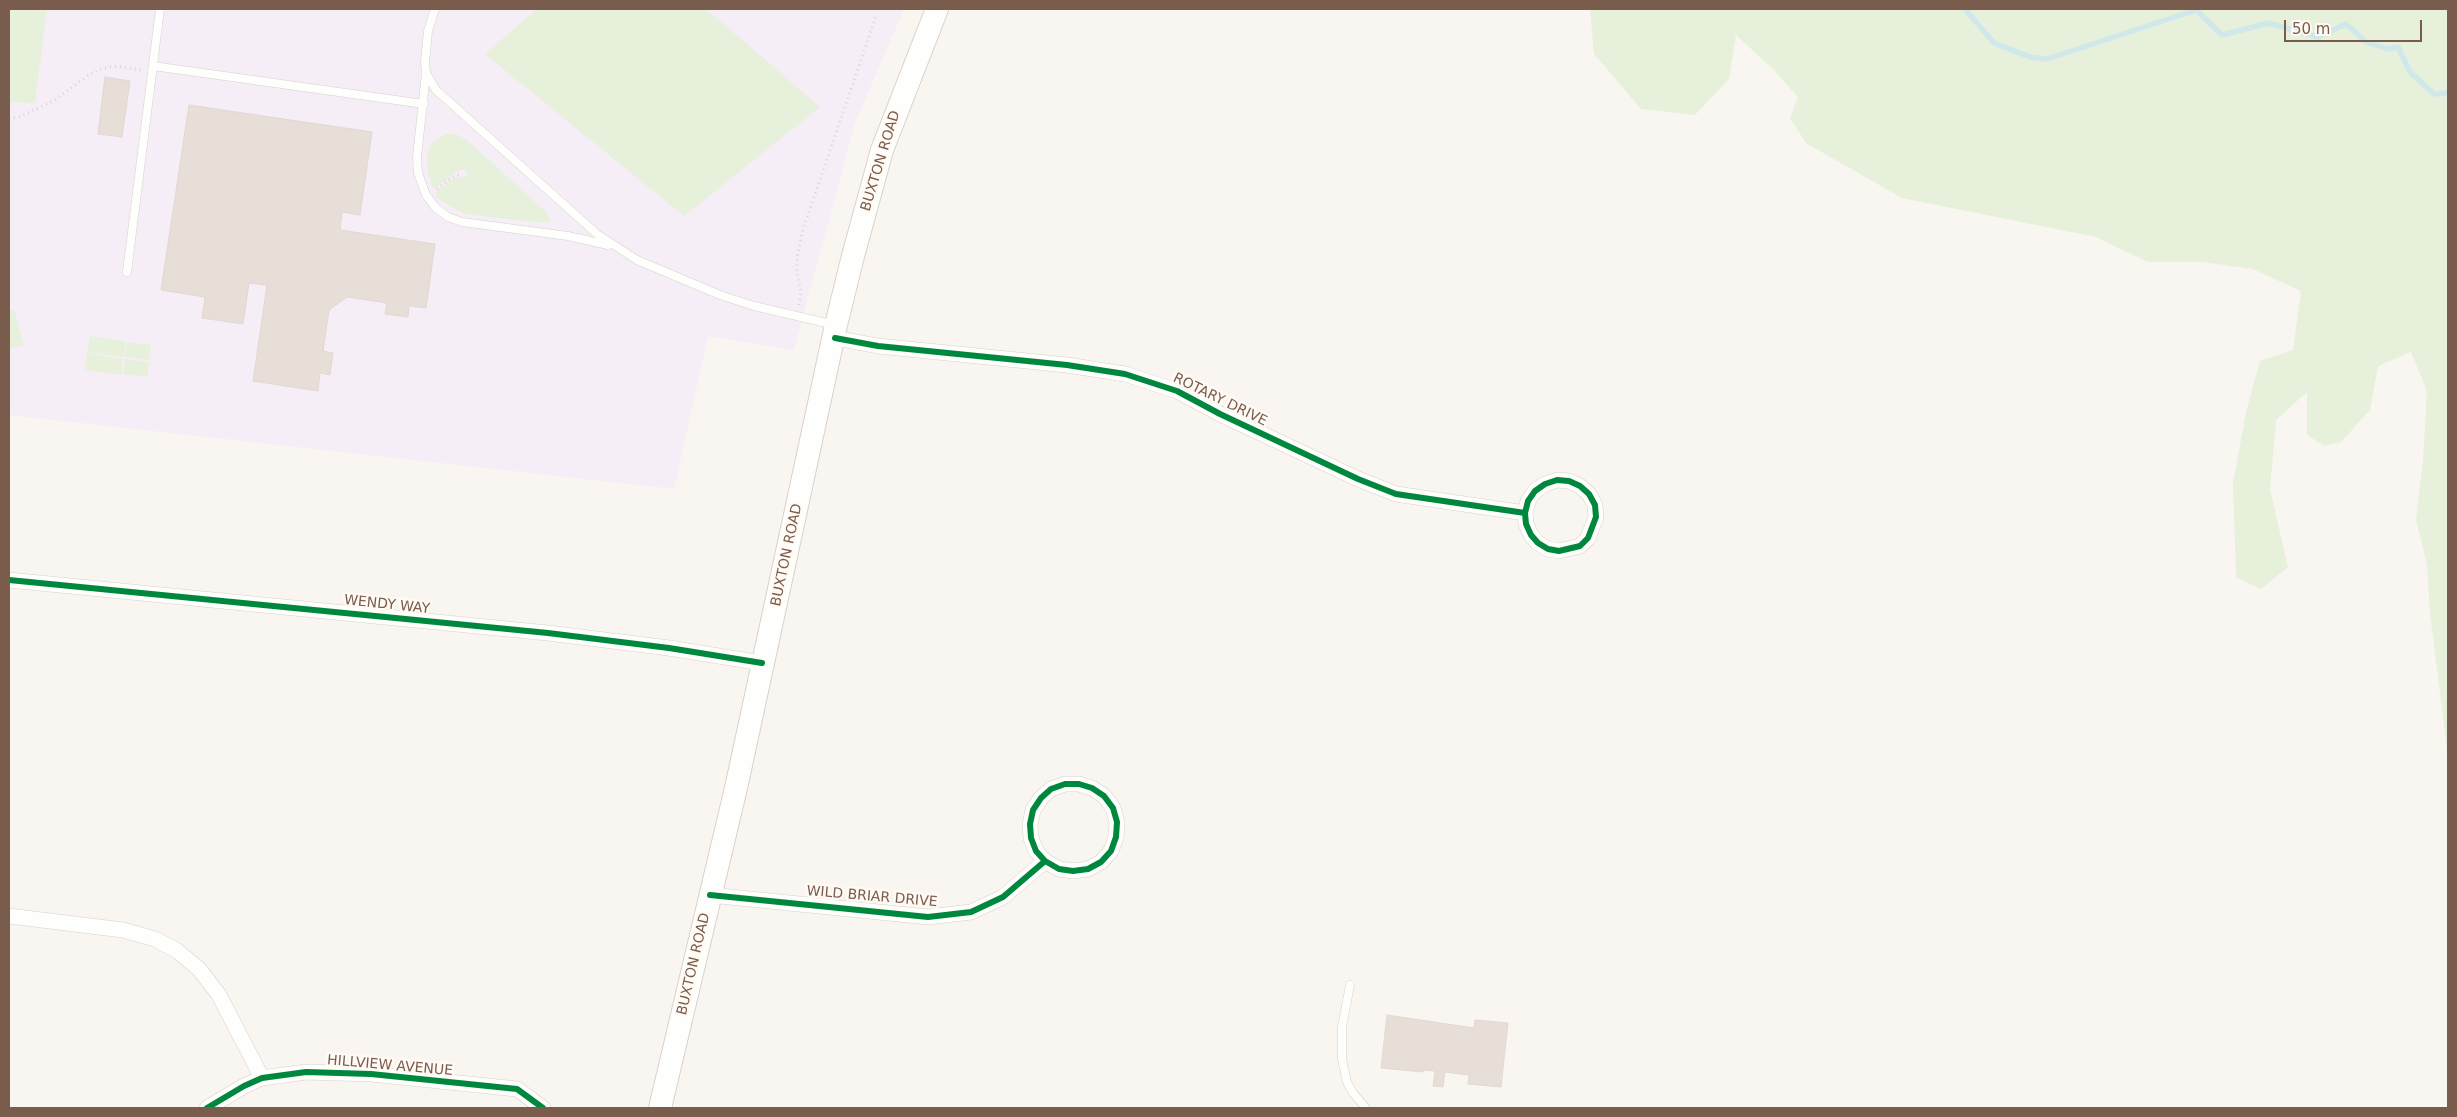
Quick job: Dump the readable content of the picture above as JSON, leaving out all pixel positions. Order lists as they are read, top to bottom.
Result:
{
  "streets": {
    "main road": ["BUXTON ROAD"],
    "street": [
      "ROTARY DRIVE",
      "WENDY WAY",
      "WILD BRIAR DRIVE",
      "HILLVIEW AVENUE"
    ]
  },
  "crossings": [
    ["BUXTON ROAD", "ROTARY DRIVE"],
    ["BUXTON ROAD", "WENDY WAY"],
    ["BUXTON ROAD", "WILD BRIAR DRIVE"]
  ],
  "scale_bar": "50 m"
}
